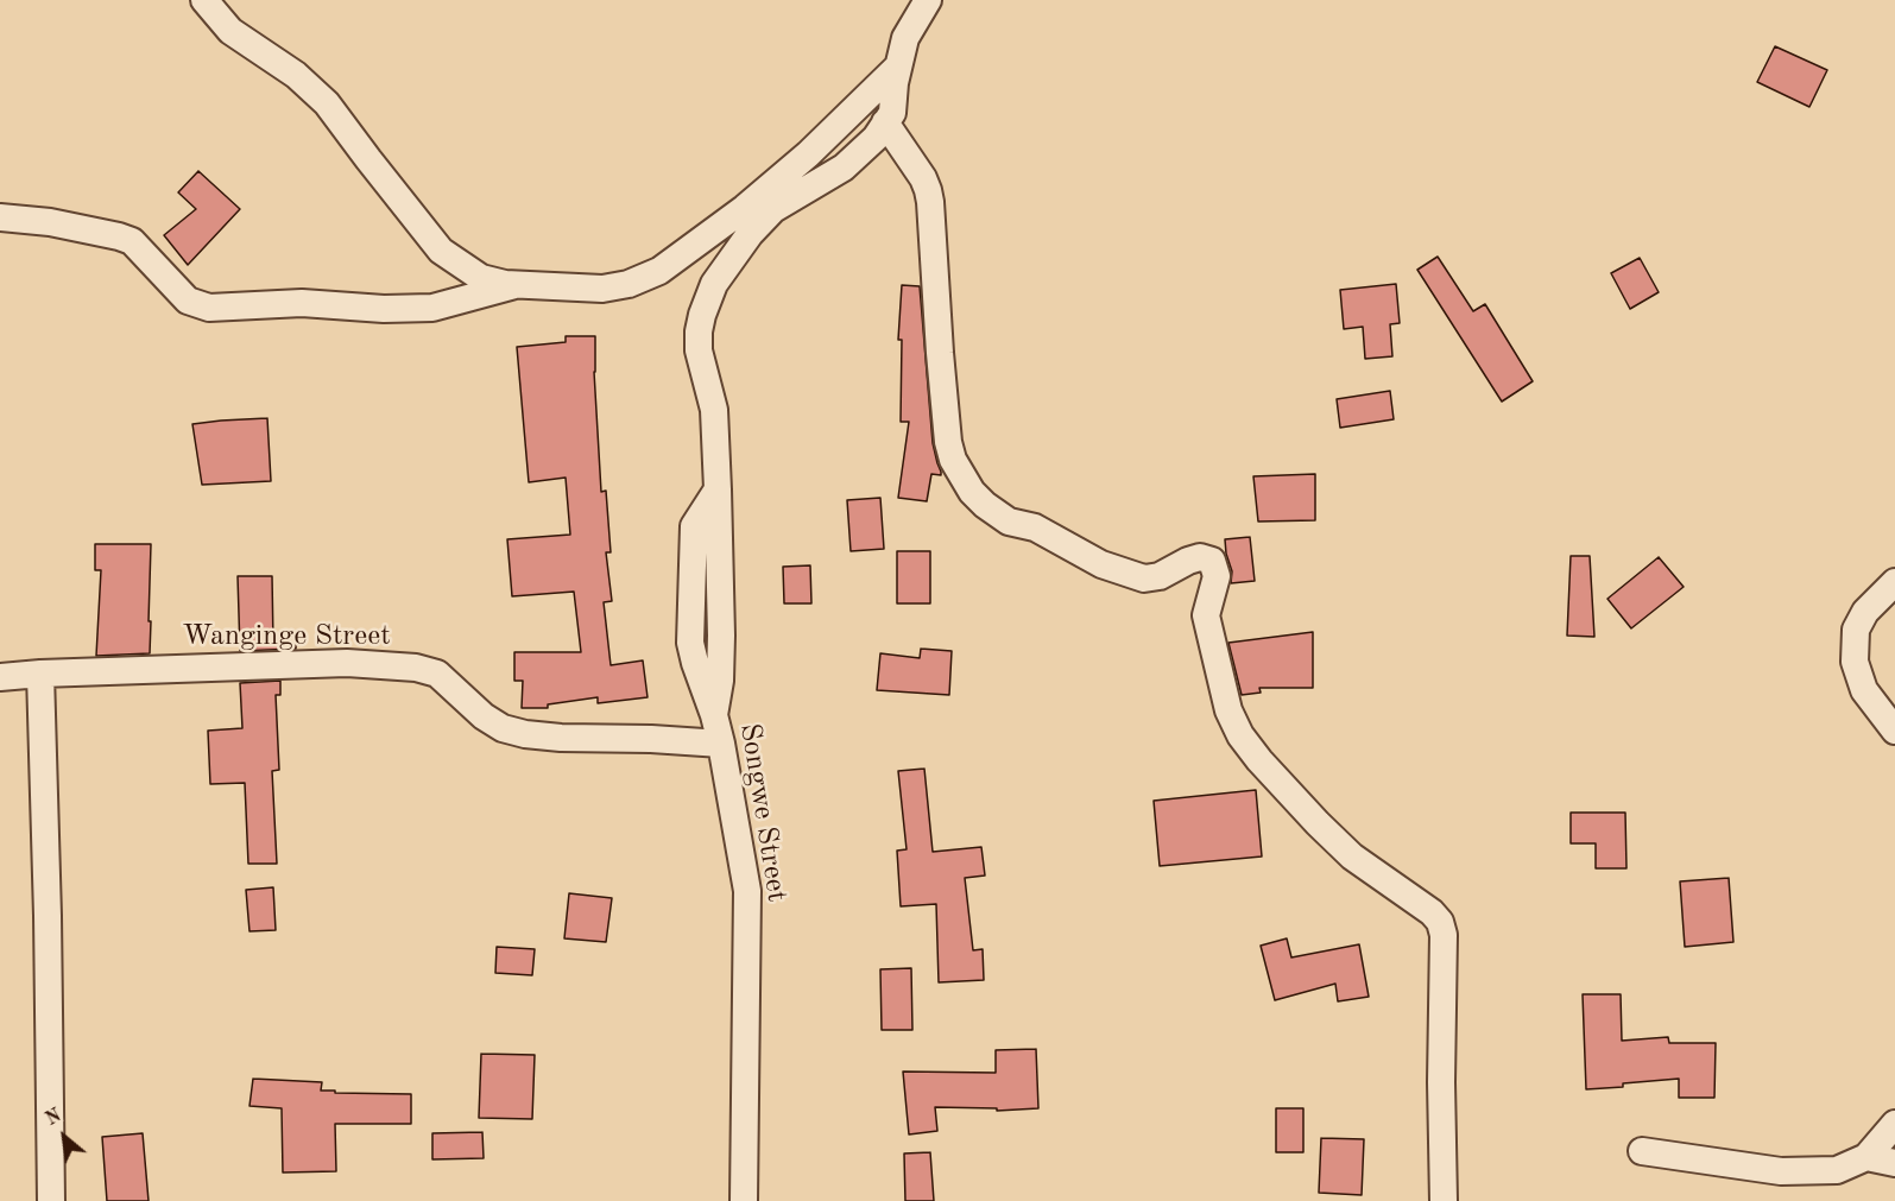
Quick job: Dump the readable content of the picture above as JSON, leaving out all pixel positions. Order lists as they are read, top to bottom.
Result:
{
  "streets": {
    "street": ["Wanginge Street", "Songwe Street"]
  },
  "crossings": [
    ["Wanginge Street", "Songwe Street"]
  ],
  "north": "top left"
}
